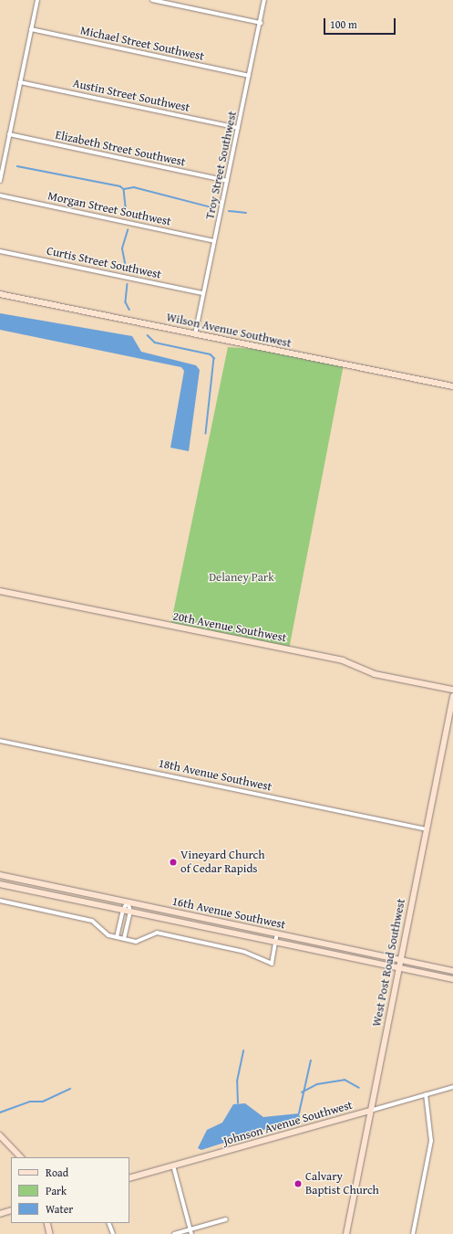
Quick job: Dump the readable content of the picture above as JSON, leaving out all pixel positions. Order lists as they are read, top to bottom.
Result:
{
  "streets": {
    "street": [
      "Michael Street Southwest",
      "Austin Street Southwest",
      "Elizabeth Street Southwest",
      "Troy Street Southwest",
      "Morgan Street Southwest",
      "Curtis Street Southwest",
      "Wilson Avenue Southwest",
      "20th Avenue Southwest",
      "18th Avenue Southwest",
      "16th Avenue Southwest",
      "West Post Road Southwest",
      "Johnson Avenue Southwest"
    ]
  },
  "crossings": [
    ["Michael Street Southwest", "Troy Street Southwest"],
    ["Austin Street Southwest", "Troy Street Southwest"],
    ["Elizabeth Street Southwest", "Troy Street Southwest"],
    ["Troy Street Southwest", "Morgan Street Southwest"],
    ["Troy Street Southwest", "Curtis Street Southwest"],
    ["Troy Street Southwest", "Wilson Avenue Southwest"],
    ["18th Avenue Southwest", "West Post Road Southwest"],
    ["16th Avenue Southwest", "West Post Road Southwest"],
    ["West Post Road Southwest", "Johnson Avenue Southwest"]
  ],
  "parks": ["Delaney Park"],
  "places": ["Vineyard Church of Cedar Rapids", "Calvary Baptist Church"],
  "legend": ["Road", "Park", "Water"],
  "scale_bar": "100 m"
}
